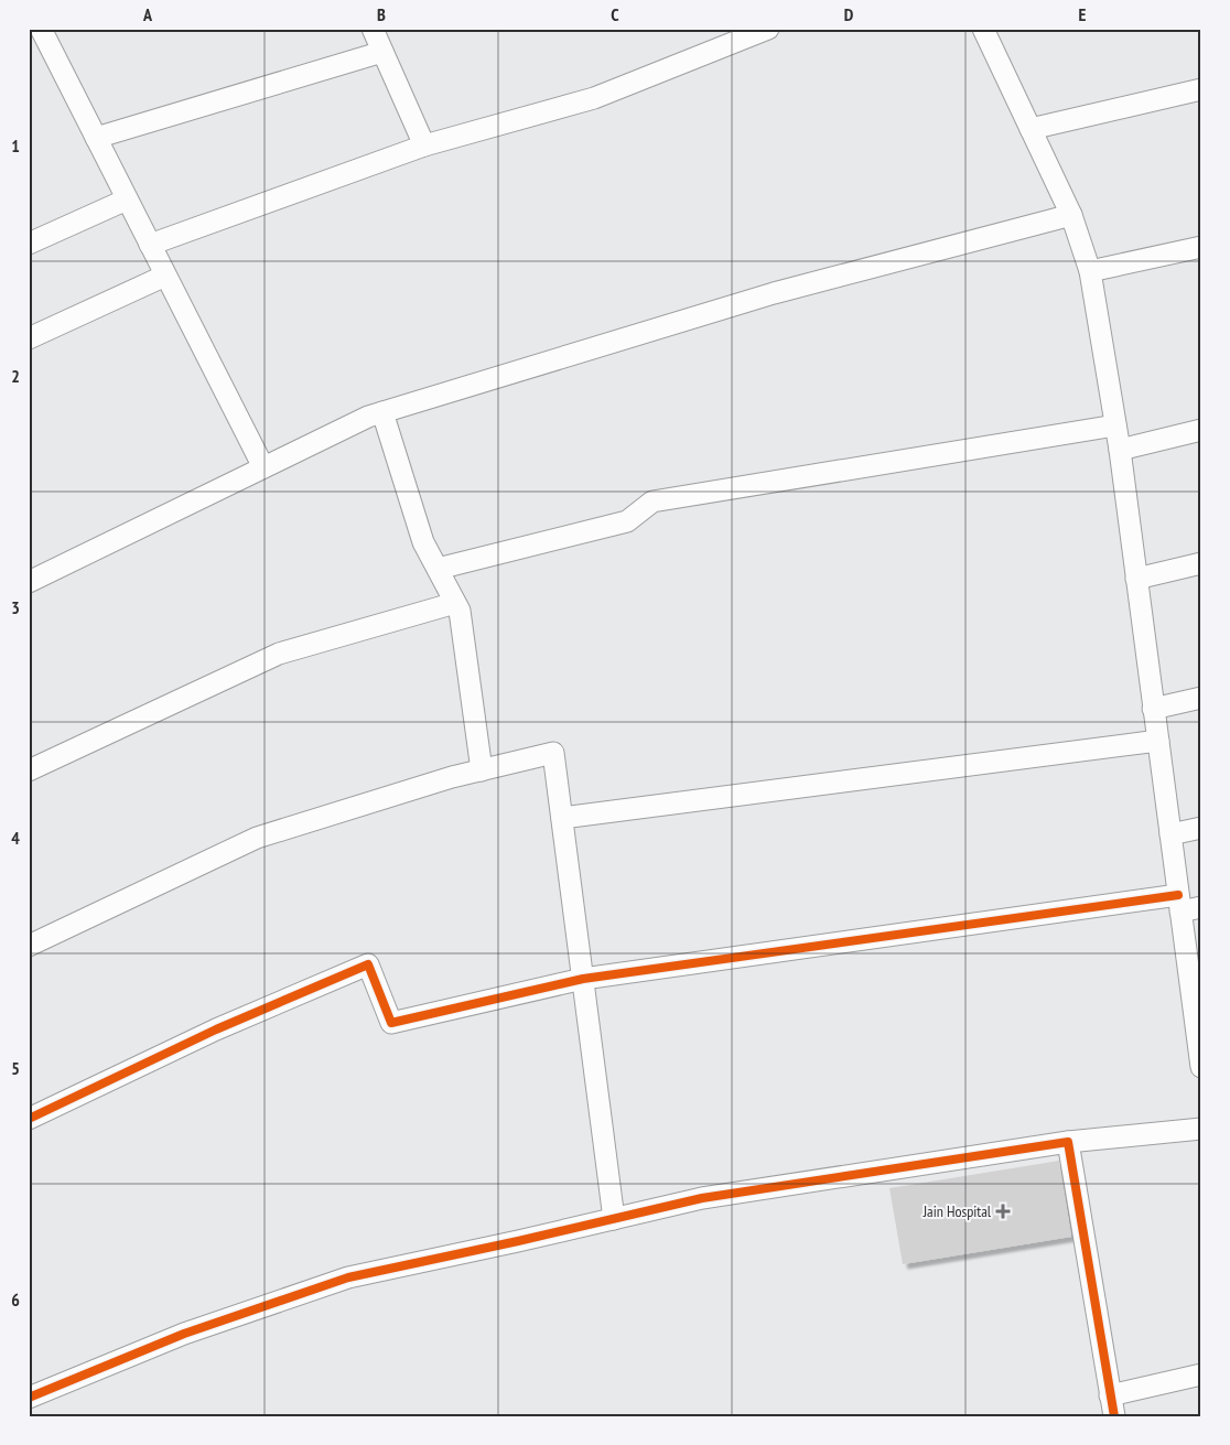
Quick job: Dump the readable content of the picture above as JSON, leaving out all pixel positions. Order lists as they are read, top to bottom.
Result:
{
  "places": {
    "health": ["Jain Hospital"]
  },
  "grid": {
    "columns": [
      "A",
      "B",
      "C",
      "D",
      "E"
    ],
    "rows": [
      "1",
      "2",
      "3",
      "4",
      "5",
      "6"
    ]
  }
}
